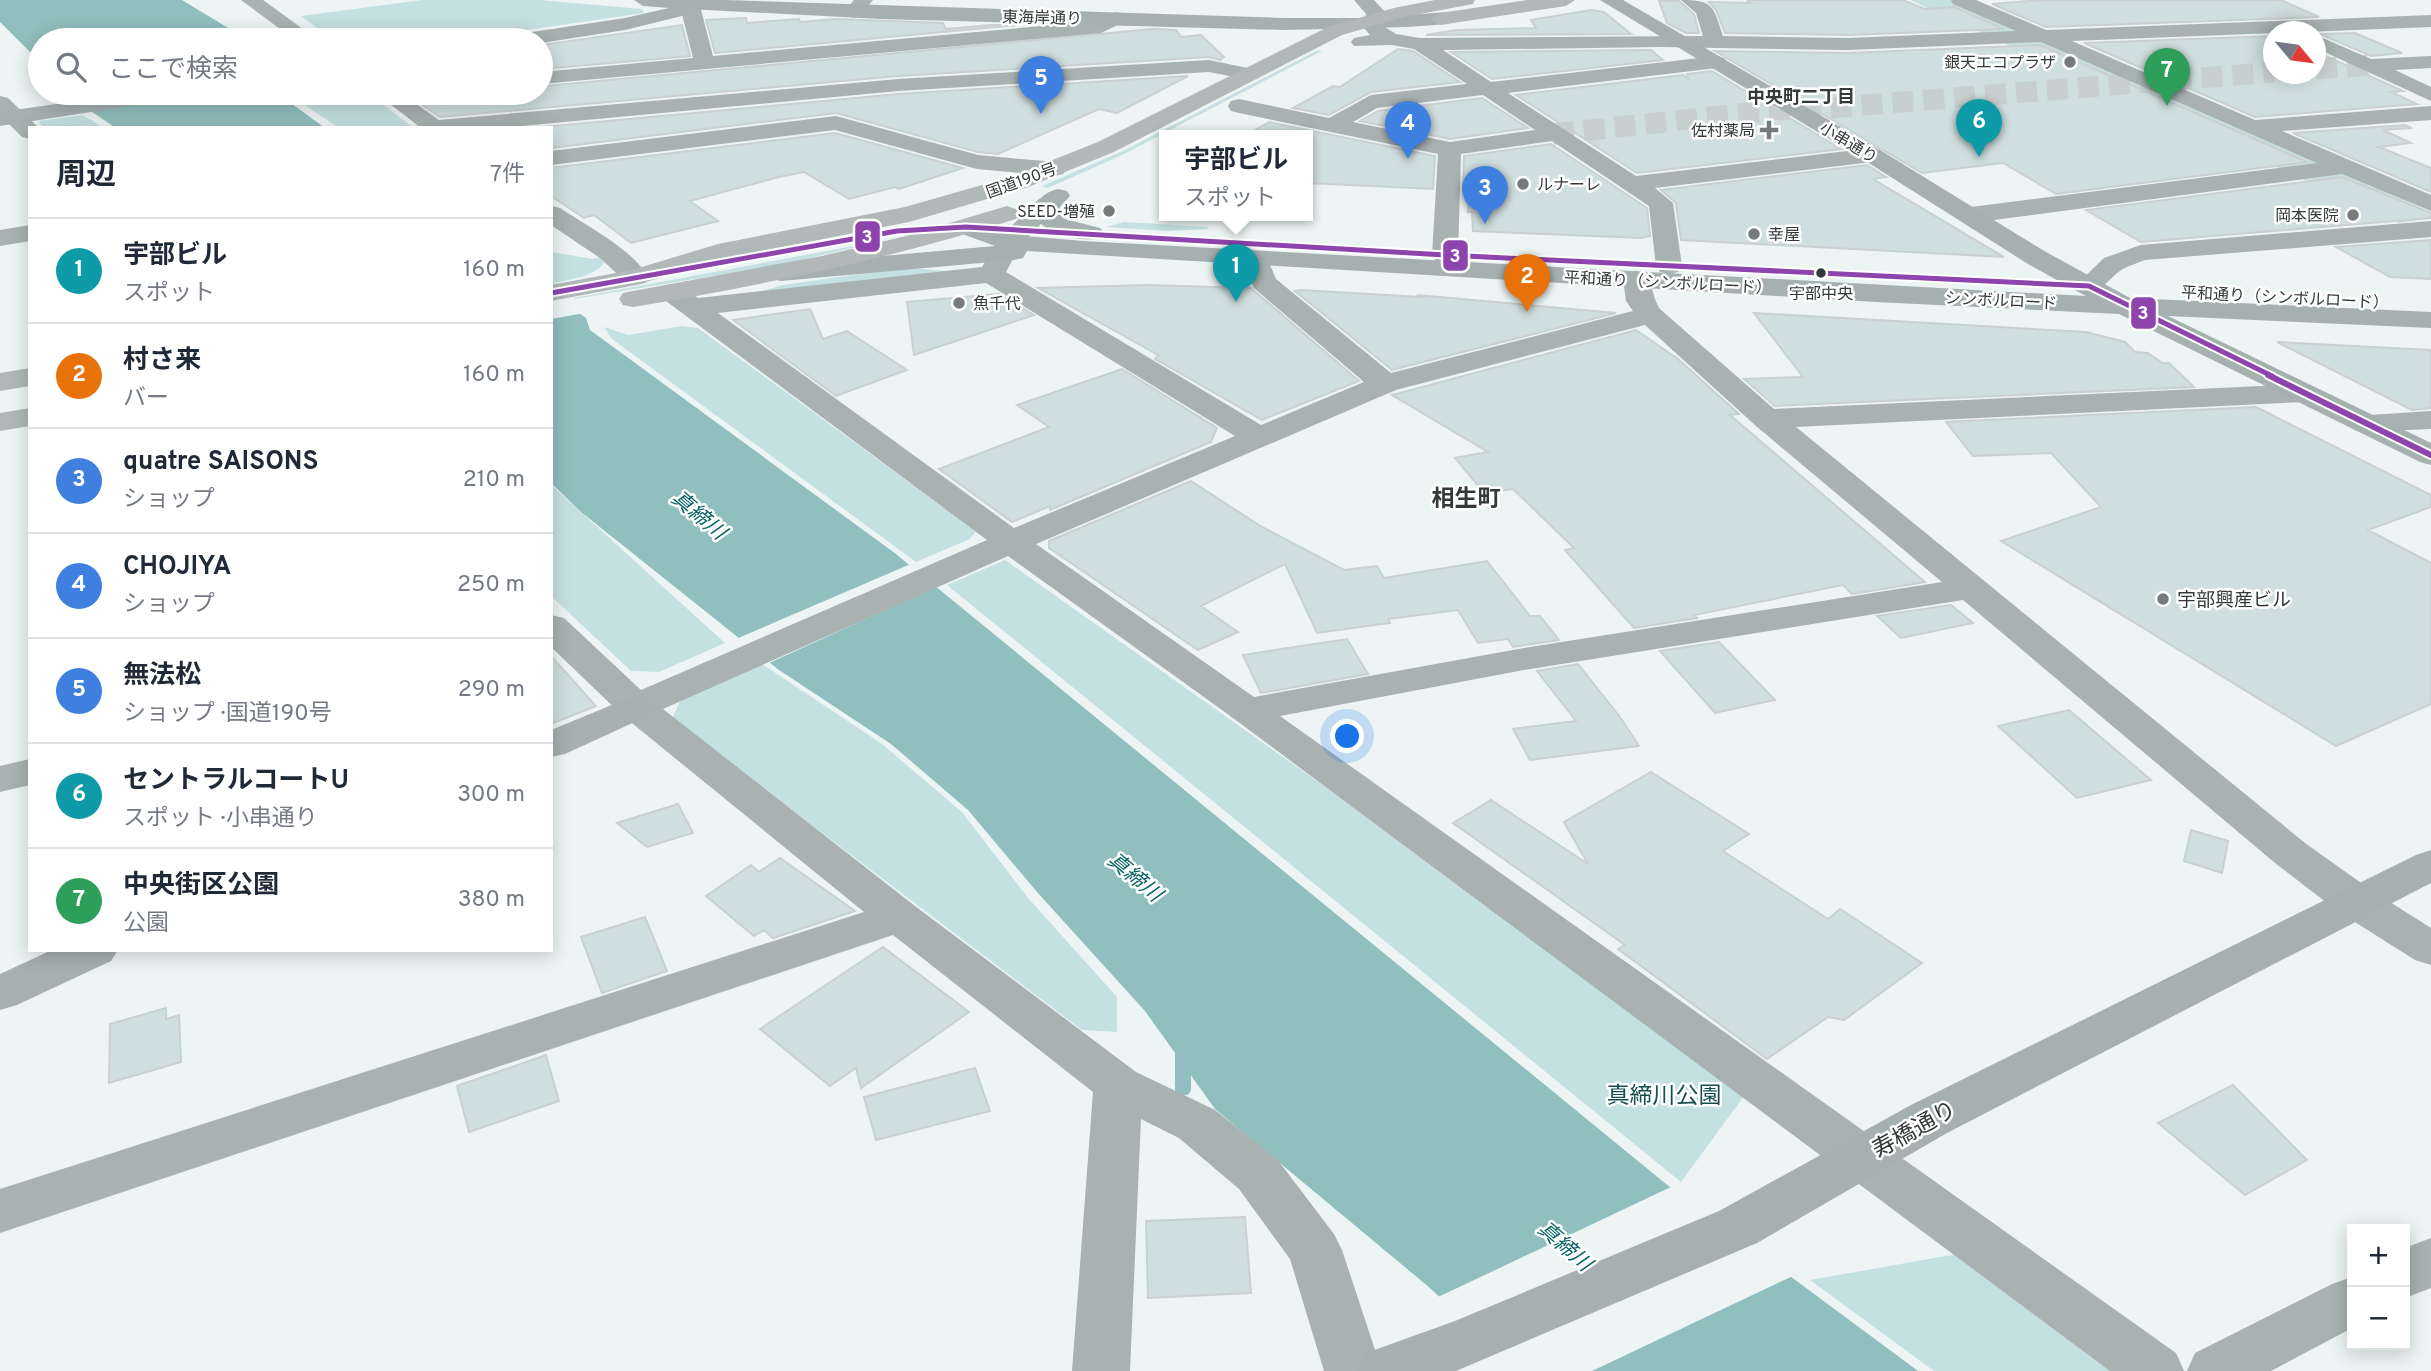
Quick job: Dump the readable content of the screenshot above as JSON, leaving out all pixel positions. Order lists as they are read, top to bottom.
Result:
{
  "streets": {
    "highway": ["国道190号"],
    "street": [
      "東海岸通り",
      "小串通り",
      "平和通り（シンボルロード）",
      "シンボルロード",
      "寿橋通り"
    ]
  },
  "crossings": [
    ["小串通り", "平和通り（シンボルロード）"],
    ["小串通り", "シンボルロード"],
    ["平和通り（シンボルロード）", "シンボルロード"]
  ],
  "districts": ["中央町二丁目", "相生町"],
  "water": ["真締川"],
  "parks": ["真締川公園"],
  "places": {
    "other": [
      "銀天エコプラザ",
      "ルナーレ",
      "SEED-増殖",
      "岡本医院",
      "幸屋",
      "宇部中央",
      "魚千代",
      "宇部興産ビル"
    ],
    "health": ["佐村薬局"]
  },
  "lines": ["transit line 3"],
  "north": "bottom right",
  "page": {
    "search": "ここで検索",
    "pins": [
      "7",
      "5",
      "6",
      "4",
      "3",
      "1",
      "2"
    ],
    "heading": ["周辺", "7件"],
    "popup": ["宇部ビル", "スポット"],
    "list": [
      {
        "mark": "1",
        "name": "宇部ビル",
        "note": "スポット",
        "value": "160 m"
      },
      {
        "mark": "2",
        "name": "村さ来",
        "note": "バー",
        "value": "160 m"
      },
      {
        "mark": "3",
        "name": "quatre SAISONS",
        "note": "ショップ",
        "value": "210 m"
      },
      {
        "mark": "4",
        "name": "CHOJIYA",
        "note": "ショップ",
        "value": "250 m"
      },
      {
        "mark": "5",
        "name": "無法松",
        "note": "ショップ · 国道190号",
        "value": "290 m"
      },
      {
        "mark": "6",
        "name": "セントラルコートU",
        "note": "スポット · 小串通り",
        "value": "300 m"
      },
      {
        "mark": "7",
        "name": "中央街区公園",
        "note": "公園",
        "value": "380 m"
      }
    ],
    "map_buttons": ["+", "−"]
  }
}
